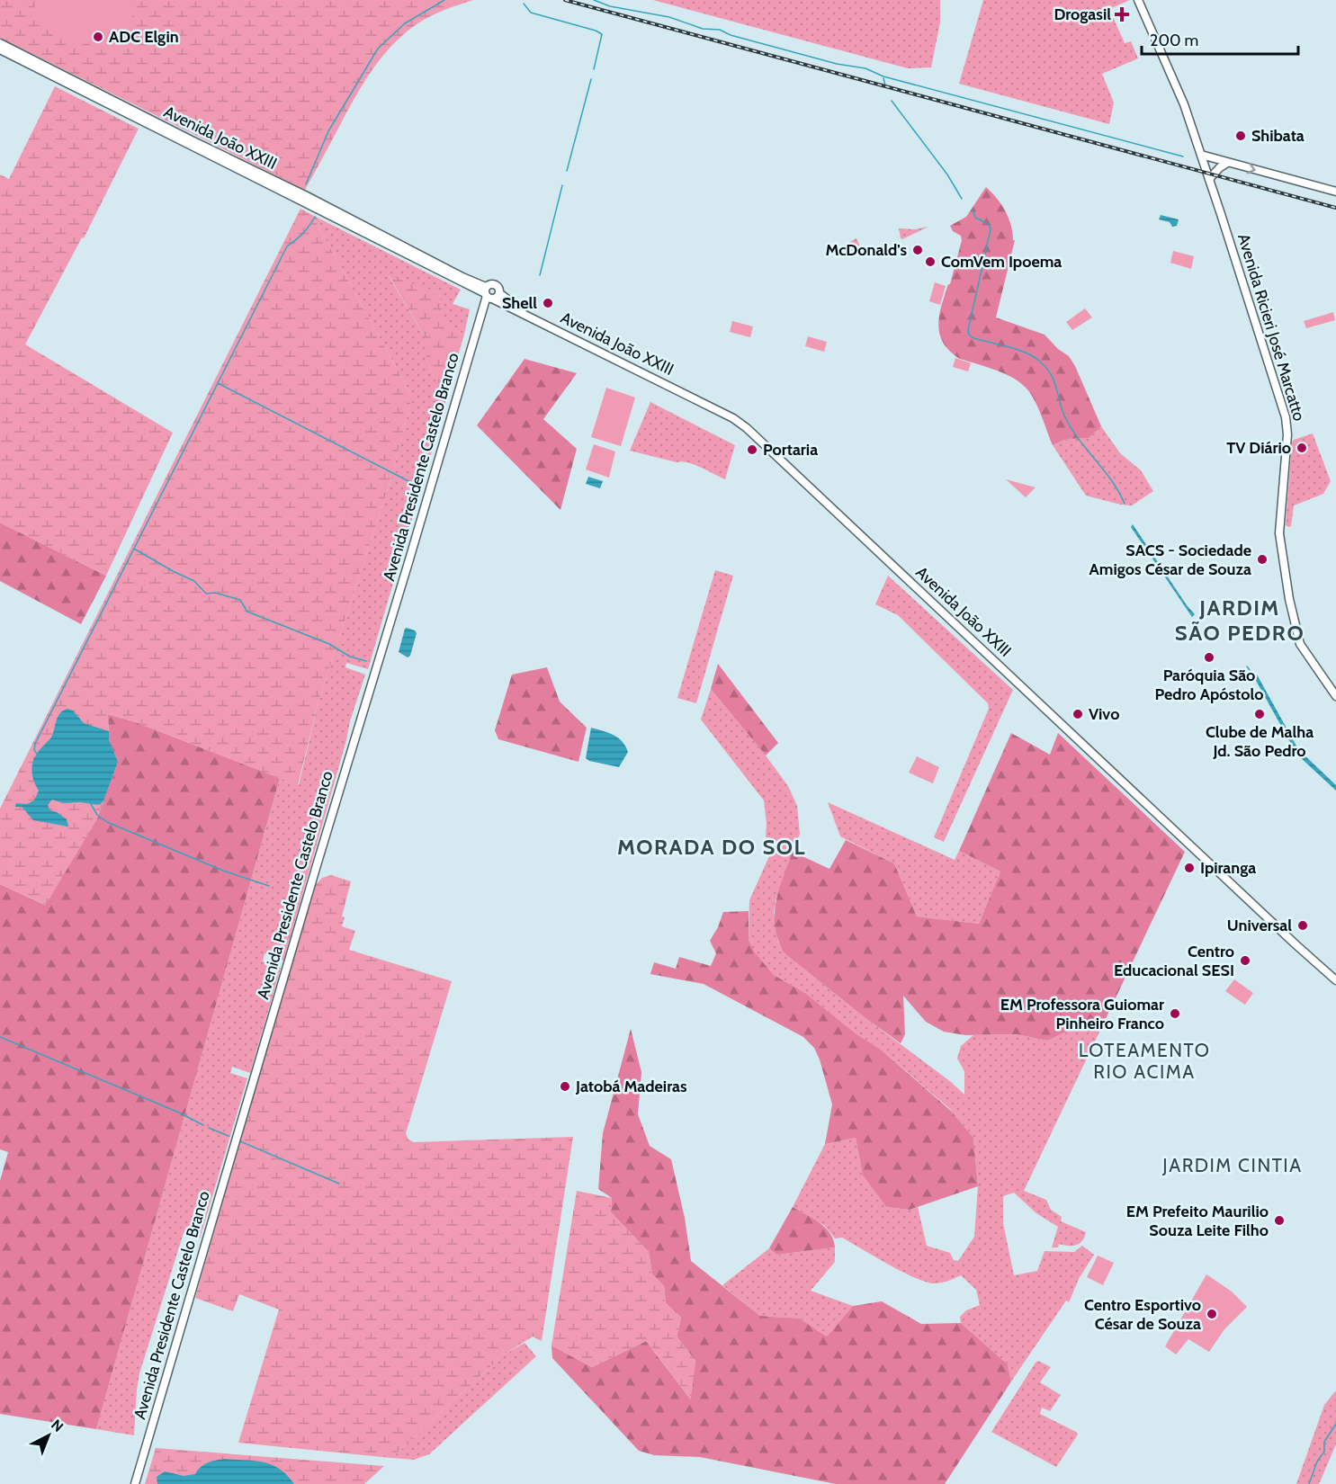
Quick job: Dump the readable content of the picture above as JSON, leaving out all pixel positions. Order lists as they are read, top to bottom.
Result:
{
  "streets": {
    "main road": ["Avenida João XXIII", "Avenida Ricieri José Marcatto", "Avenida Presidente Castelo Branco"]
  },
  "crossings": [
    ["Avenida João XXIII", "Avenida Presidente Castelo Branco"]
  ],
  "districts": [
    "JARDIM SÃO PEDRO",
    "MORADA DO SOL",
    "LOTEAMENTO RIO ACIMA",
    "JARDIM CINTIA"
  ],
  "places": {
    "health": ["Drogasil"],
    "other": [
      "ADC Elgin",
      "Shibata",
      "McDonald's",
      "ComVem Ipoema",
      "Shell",
      "TV Diário",
      "Portaria",
      "SACS - Sociedade Amigos César de Souza",
      "Paróquia São Pedro Apóstolo",
      "Vivo",
      "Clube de Malha Jd. São Pedro",
      "Ipiranga",
      "Universal",
      "Centro Educacional SESI",
      "EM Professora Guiomar Pinheiro Franco",
      "Jatobá Madeiras",
      "EM Prefeito Maurilio Souza Leite Filho",
      "Centro Esportivo César de Souza"
    ]
  },
  "scale_bar": "200 m",
  "north": "top right"
}
